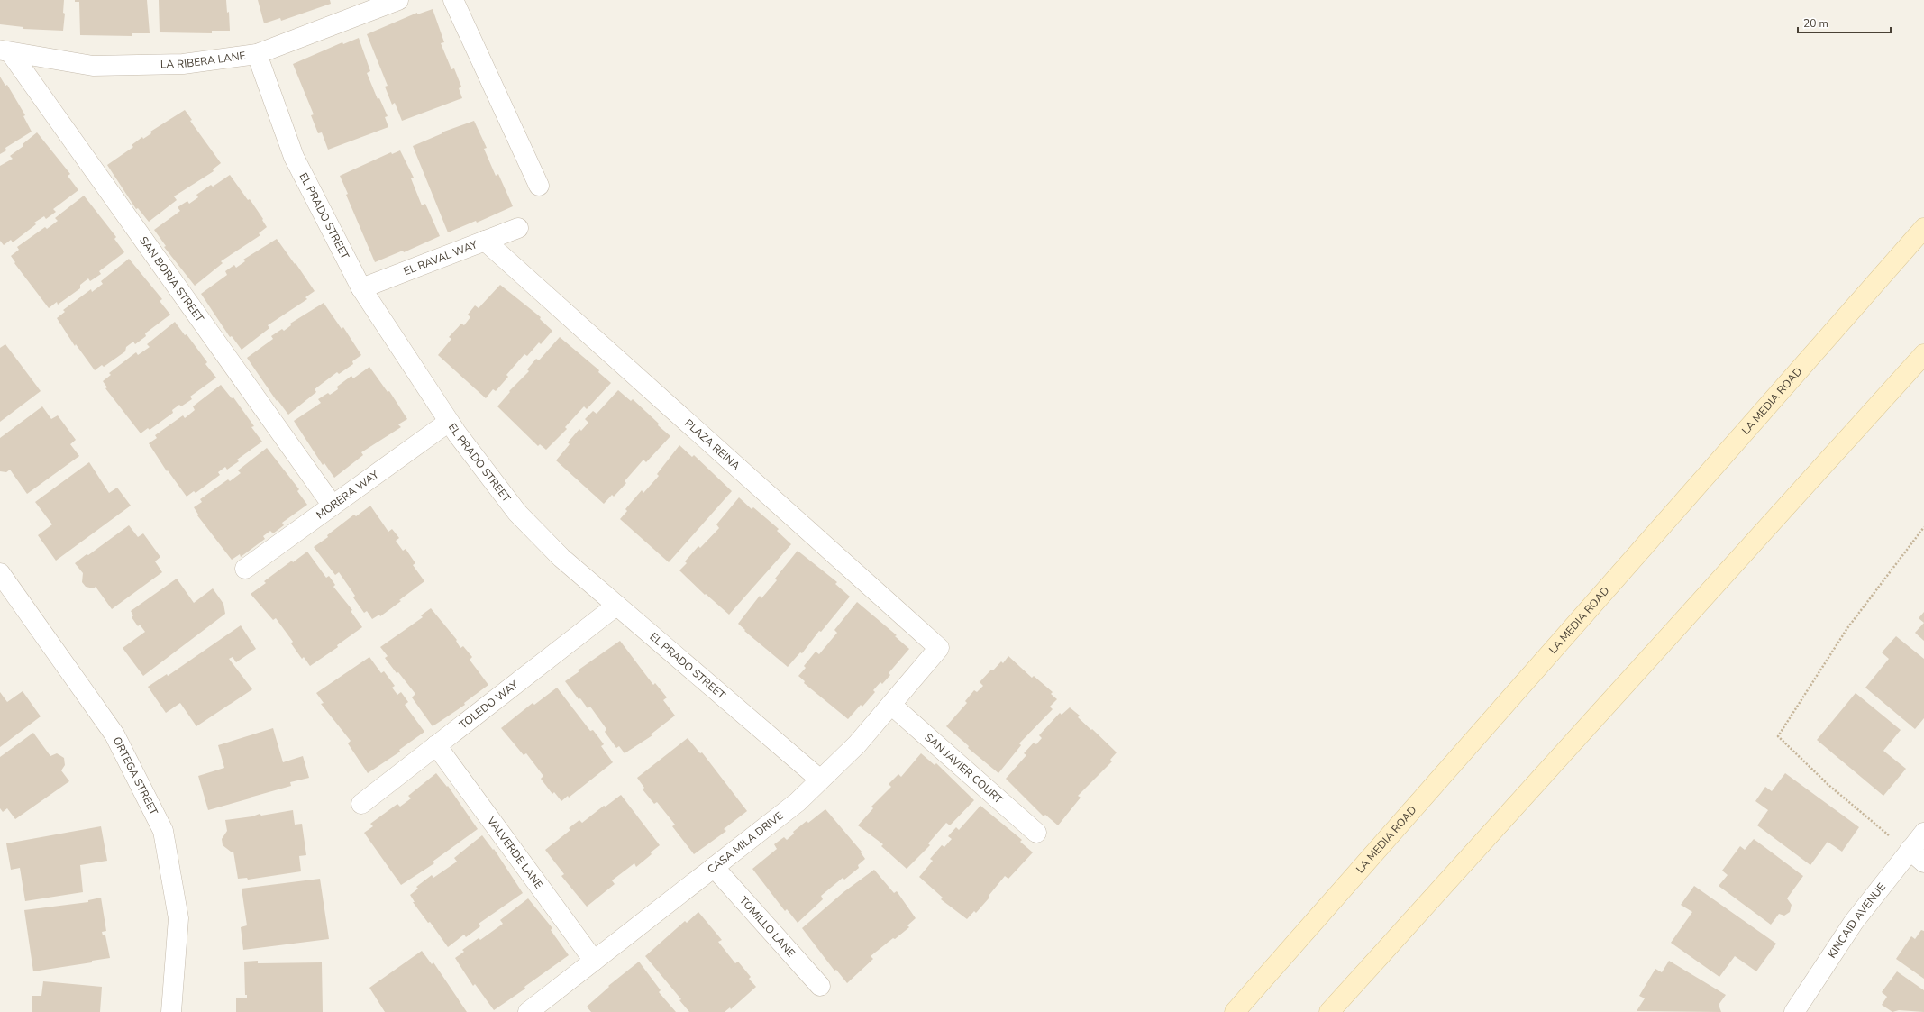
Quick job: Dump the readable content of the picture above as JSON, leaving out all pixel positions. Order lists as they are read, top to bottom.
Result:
{
  "streets": {
    "main road": ["LA MEDIA ROAD"],
    "street": [
      "LA RIBERA LANE",
      "EL PRADO STREET",
      "EL RAVAL WAY",
      "SAN BORJA STREET",
      "PLAZA REINA",
      "MORERA WAY",
      "TOLEDO WAY",
      "SAN JAVIER COURT",
      "ORTEGA STREET",
      "CASA MILA DRIVE",
      "VALVERDE LANE",
      "KINCAID AVENUE",
      "TOMILLO LANE"
    ]
  },
  "crossings": [
    ["LA RIBERA LANE", "EL PRADO STREET"],
    ["LA RIBERA LANE", "SAN BORJA STREET"],
    ["EL PRADO STREET", "EL RAVAL WAY"],
    ["EL PRADO STREET", "MORERA WAY"],
    ["EL PRADO STREET", "TOLEDO WAY"],
    ["EL PRADO STREET", "CASA MILA DRIVE"],
    ["EL RAVAL WAY", "PLAZA REINA"],
    ["SAN BORJA STREET", "MORERA WAY"],
    ["PLAZA REINA", "CASA MILA DRIVE"],
    ["TOLEDO WAY", "VALVERDE LANE"],
    ["SAN JAVIER COURT", "CASA MILA DRIVE"],
    ["CASA MILA DRIVE", "VALVERDE LANE"],
    ["CASA MILA DRIVE", "TOMILLO LANE"]
  ],
  "scale_bar": "20 m"
}
